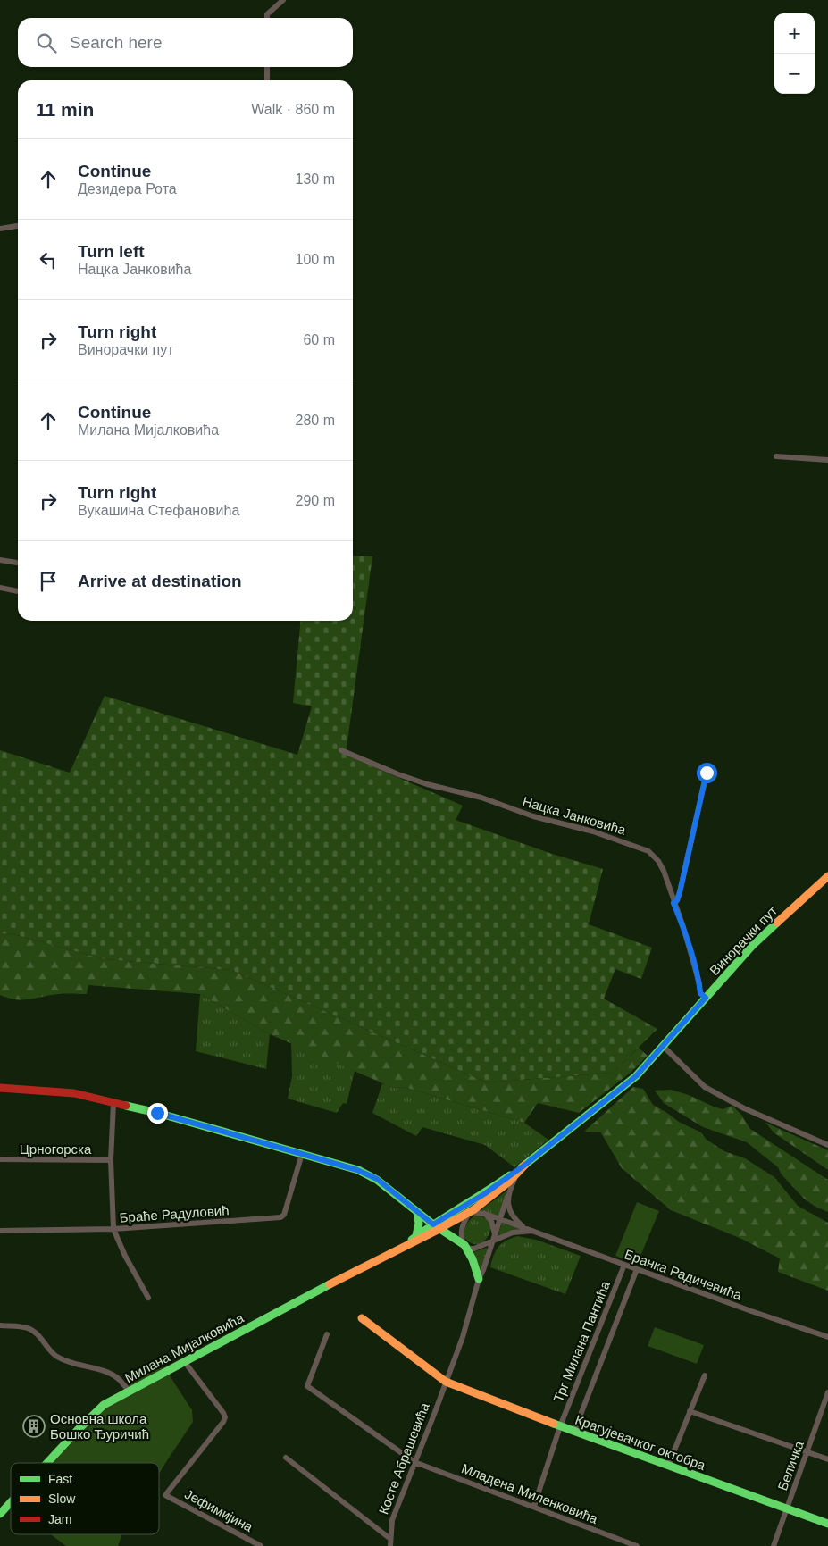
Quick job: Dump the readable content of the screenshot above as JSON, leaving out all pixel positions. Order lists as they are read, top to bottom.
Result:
{
  "streets": {
    "street": [
      "Нацка Јанковића",
      "Винорачки пут",
      "Црногорска",
      "Браће Радуловић",
      "Бранка Радичевића",
      "Трг Милана Пантића",
      "Милана Мијалковића",
      "Крагујевачког октобра",
      "Косте Абрашевића",
      "Беличка",
      "Младена Миленковића",
      "Јефимијина"
    ]
  },
  "crossings": [
    ["Нацка Јанковића", "Винорачки пут"],
    ["Винорачки пут", "Милана Мијалковића"],
    ["Бранка Радичевића", "Трг Милана Пантића"],
    ["Бранка Радичевића", "Милана Мијалковића"],
    ["Бранка Радичевића", "Косте Абрашевића"],
    ["Трг Милана Пантића", "Крагујевачког октобра"],
    ["Трг Милана Пантића", "Младена Миленковића"],
    ["Милана Мијалковића", "Косте Абрашевића"],
    ["Милана Мијалковића", "Јефимијина"],
    ["Крагујевачког октобра", "Косте Абрашевића"],
    ["Крагујевачког октобра", "Беличка"],
    ["Косте Абрашевића", "Младена Миленковића"]
  ],
  "places": {
    "building": ["Основна школа Бошко Ђуричић"]
  },
  "legend": ["Fast", "Slow", "Jam"],
  "page": {
    "map_buttons": ["+", "−"],
    "search": "Search here",
    "heading": ["11 min", "Walk · 860 m"],
    "list": [
      ["Continue", "Дезидера Рота", "130 m"],
      ["Turn left", "Нацка Јанковића", "100 m"],
      ["Turn right", "Винорачки пут", "60 m"],
      ["Continue", "Милана Мијалковића", "280 m"],
      ["Turn right", "Вукашина Стефановића", "290 m"],
      "Arrive at destination"
    ]
  }
}
